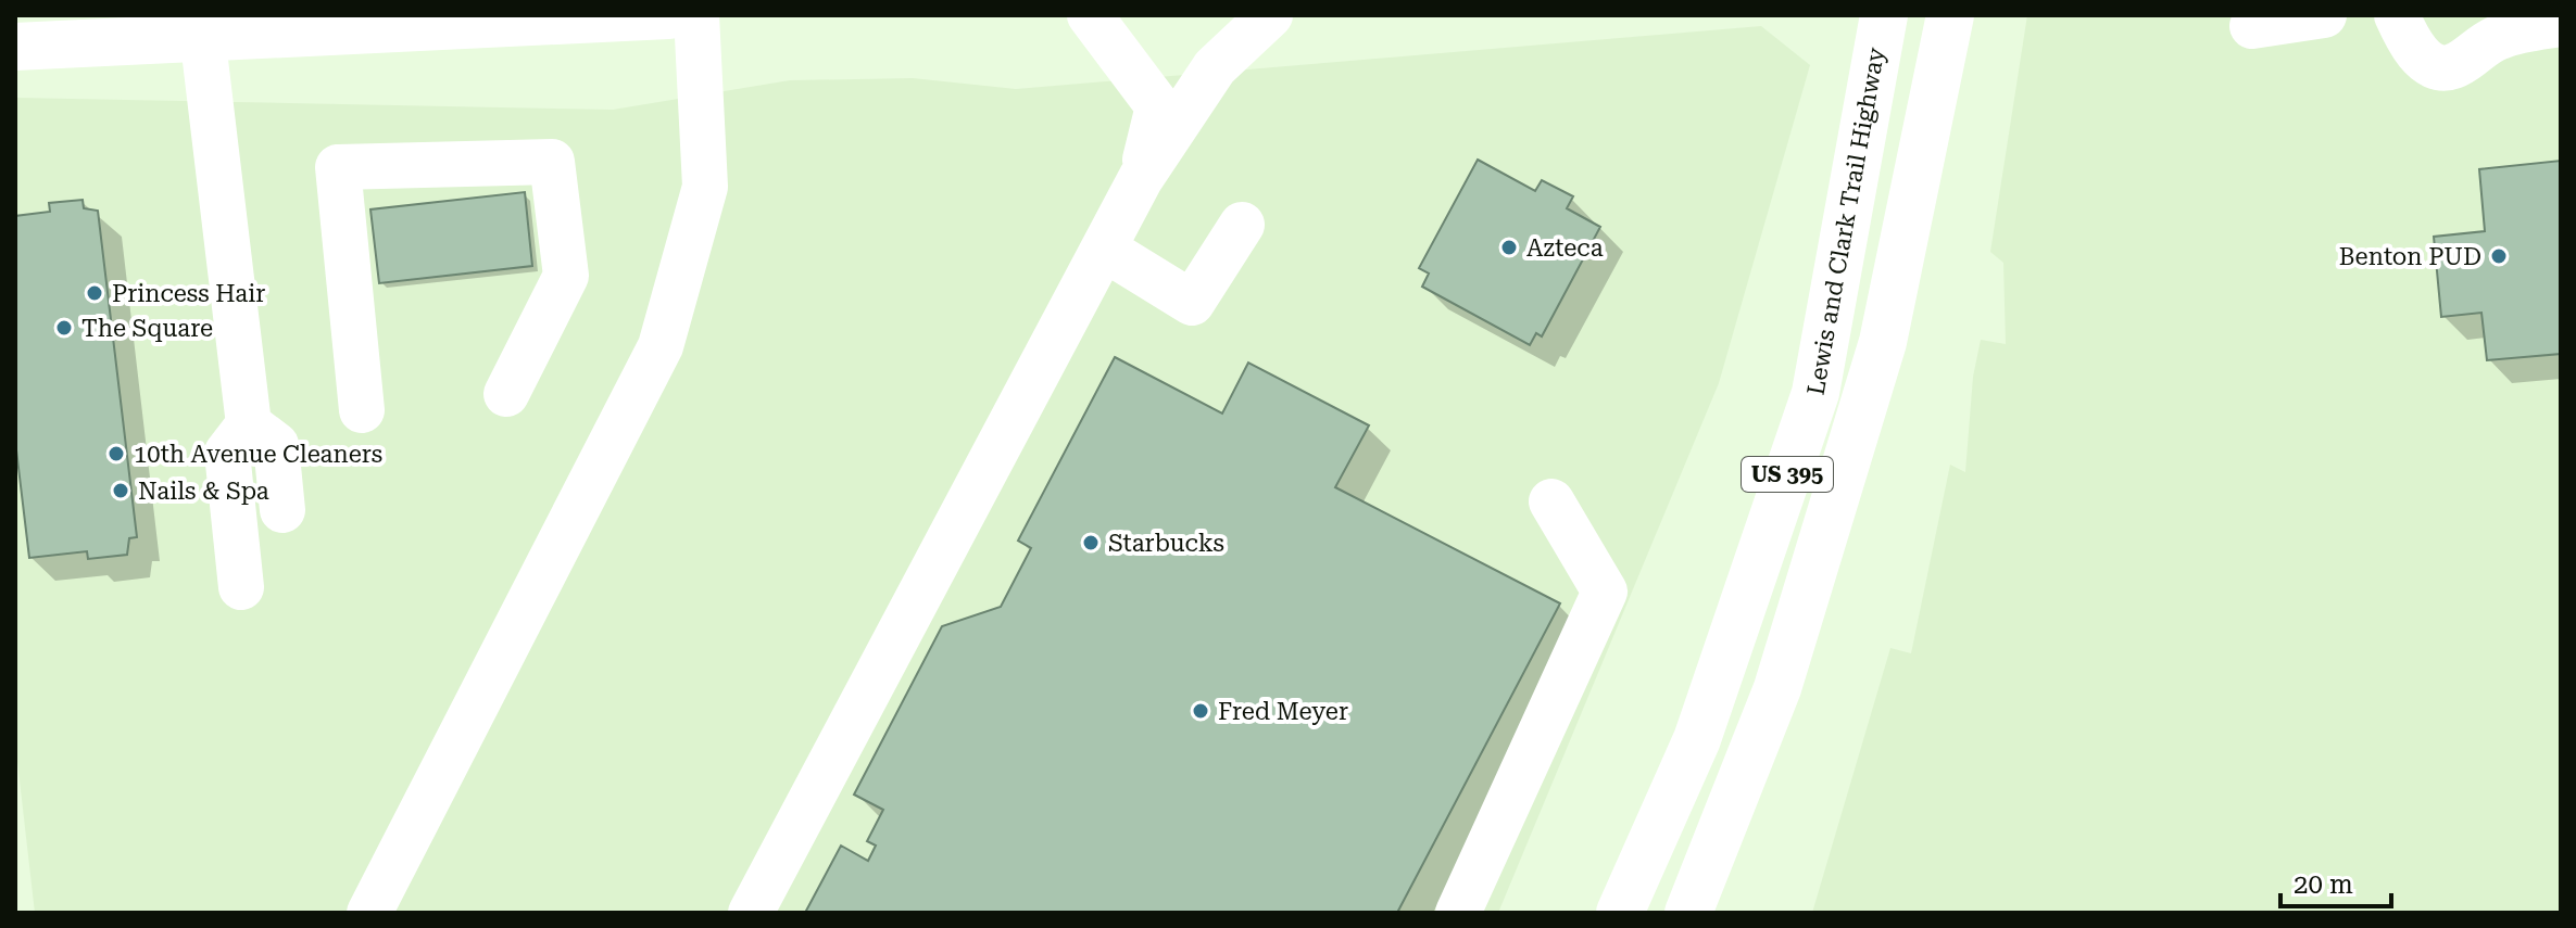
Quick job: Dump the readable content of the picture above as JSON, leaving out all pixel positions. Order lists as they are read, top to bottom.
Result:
{
  "streets": {
    "main road": ["Lewis and Clark Trail Highway", "US 395"]
  },
  "places": [
    "Azteca",
    "Benton PUD",
    "Princess Hair",
    "The Square",
    "10th Avenue Cleaners",
    "Nails & Spa",
    "Starbucks",
    "Fred Meyer"
  ],
  "scale_bar": "20 m"
}
